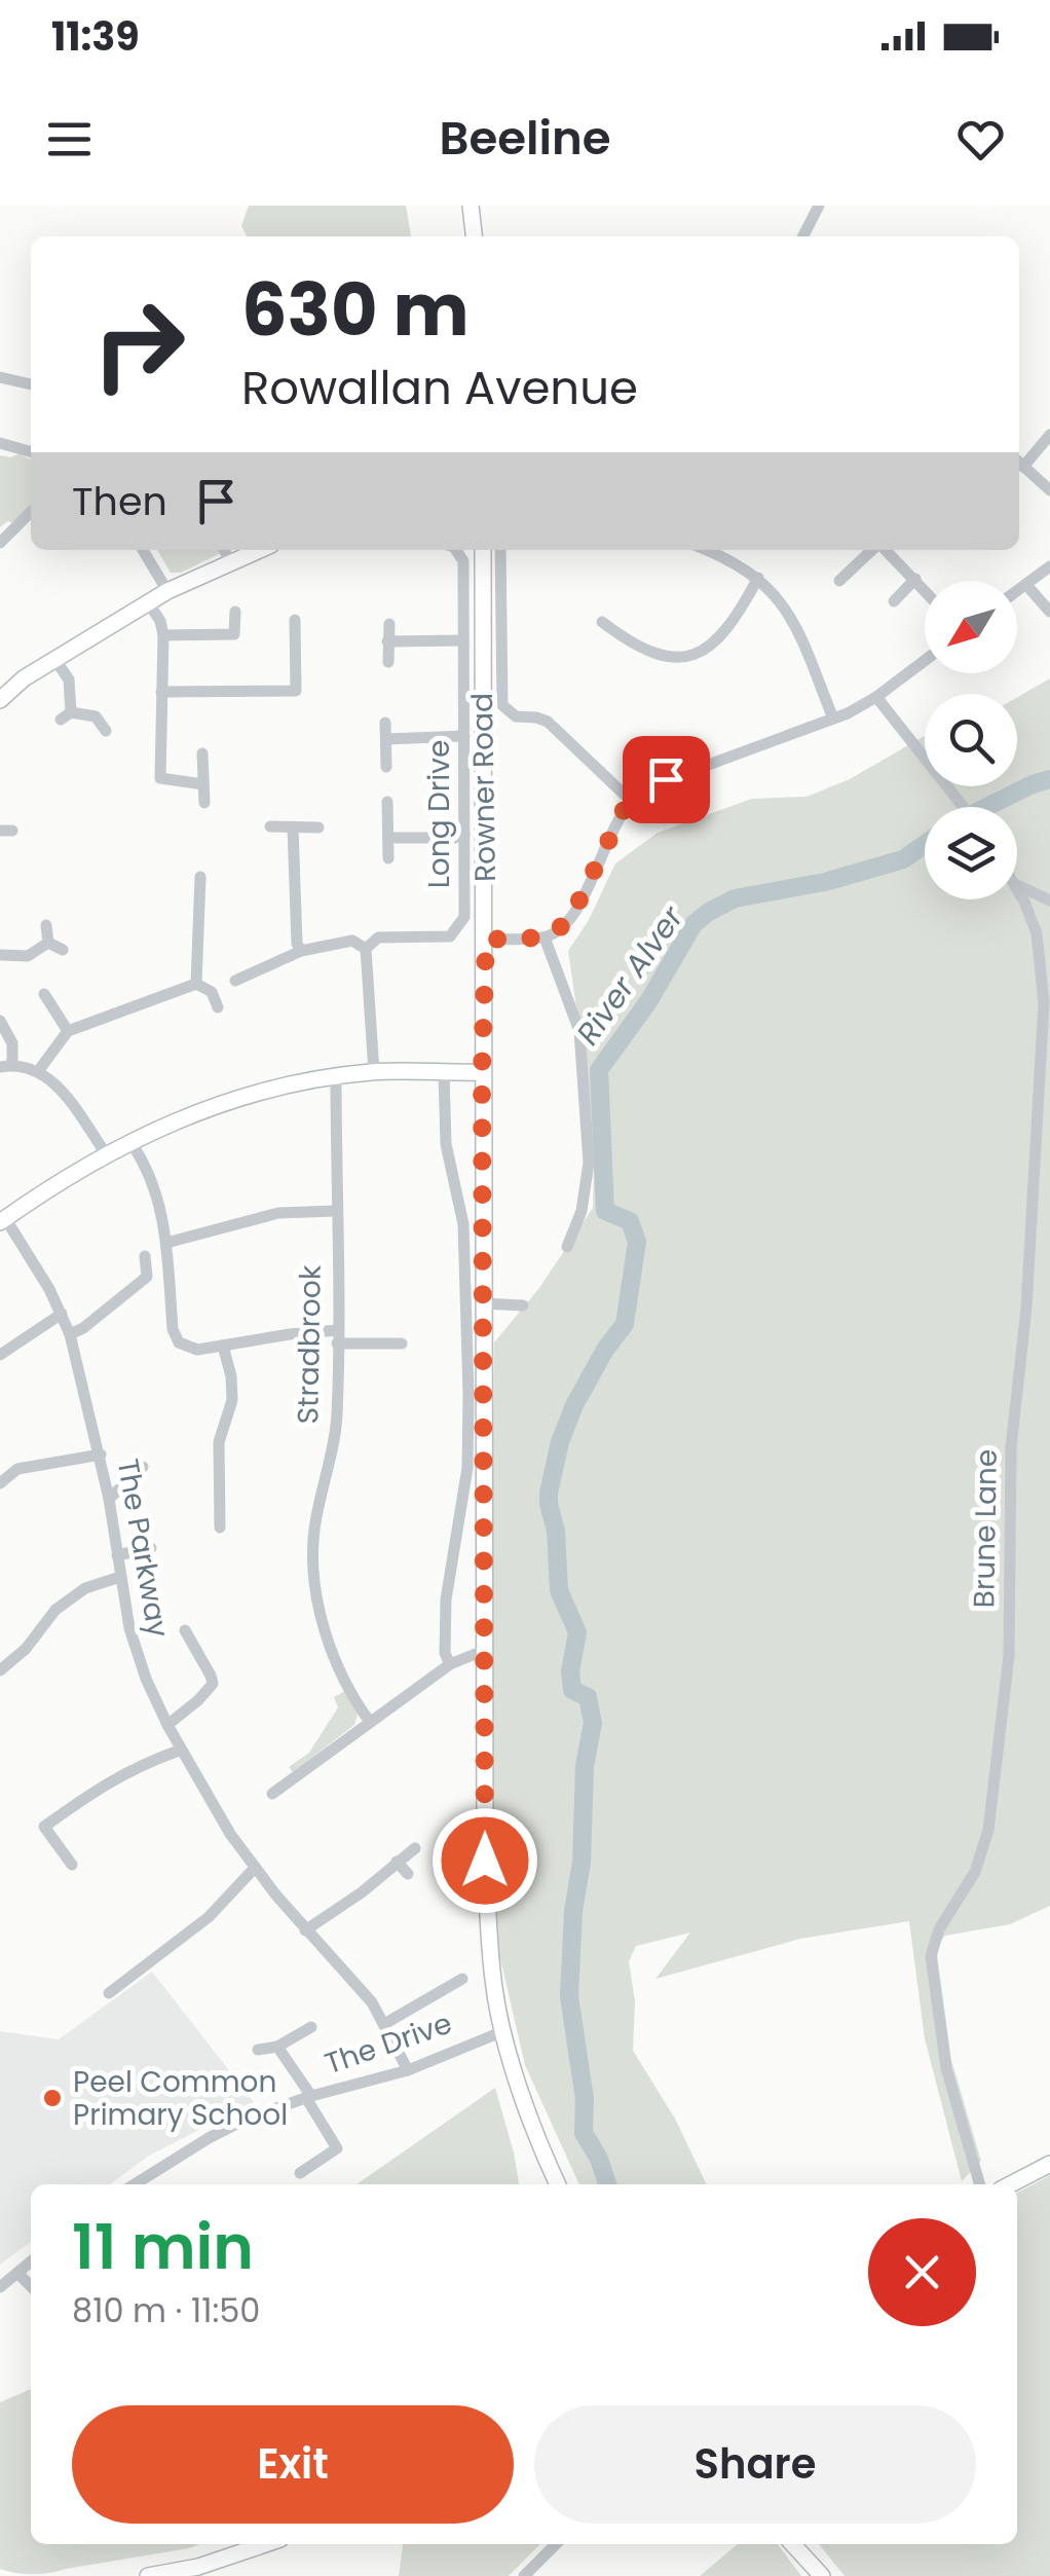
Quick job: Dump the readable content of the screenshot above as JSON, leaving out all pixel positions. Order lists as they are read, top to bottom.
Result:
{
  "streets": {
    "main road": ["Rowner Road"],
    "street": [
      "Long Drive",
      "Stradbrook",
      "Brune Lane",
      "The Parkway",
      "The Drive"
    ]
  },
  "crossings": [
    ["Rowner Road", "The Drive"],
    ["The Parkway", "The Drive"]
  ],
  "water": ["River Alver"],
  "places": ["Peel Common Primary School"],
  "north": "bottom left",
  "page": {
    "status": "11:39",
    "header": "Beeline",
    "turn": ["630 m", "Rowallan Avenue"],
    "then": "Then",
    "heading": ["11 min", "810 m · 11:50"],
    "buttons": ["Exit", "Share"]
  }
}
